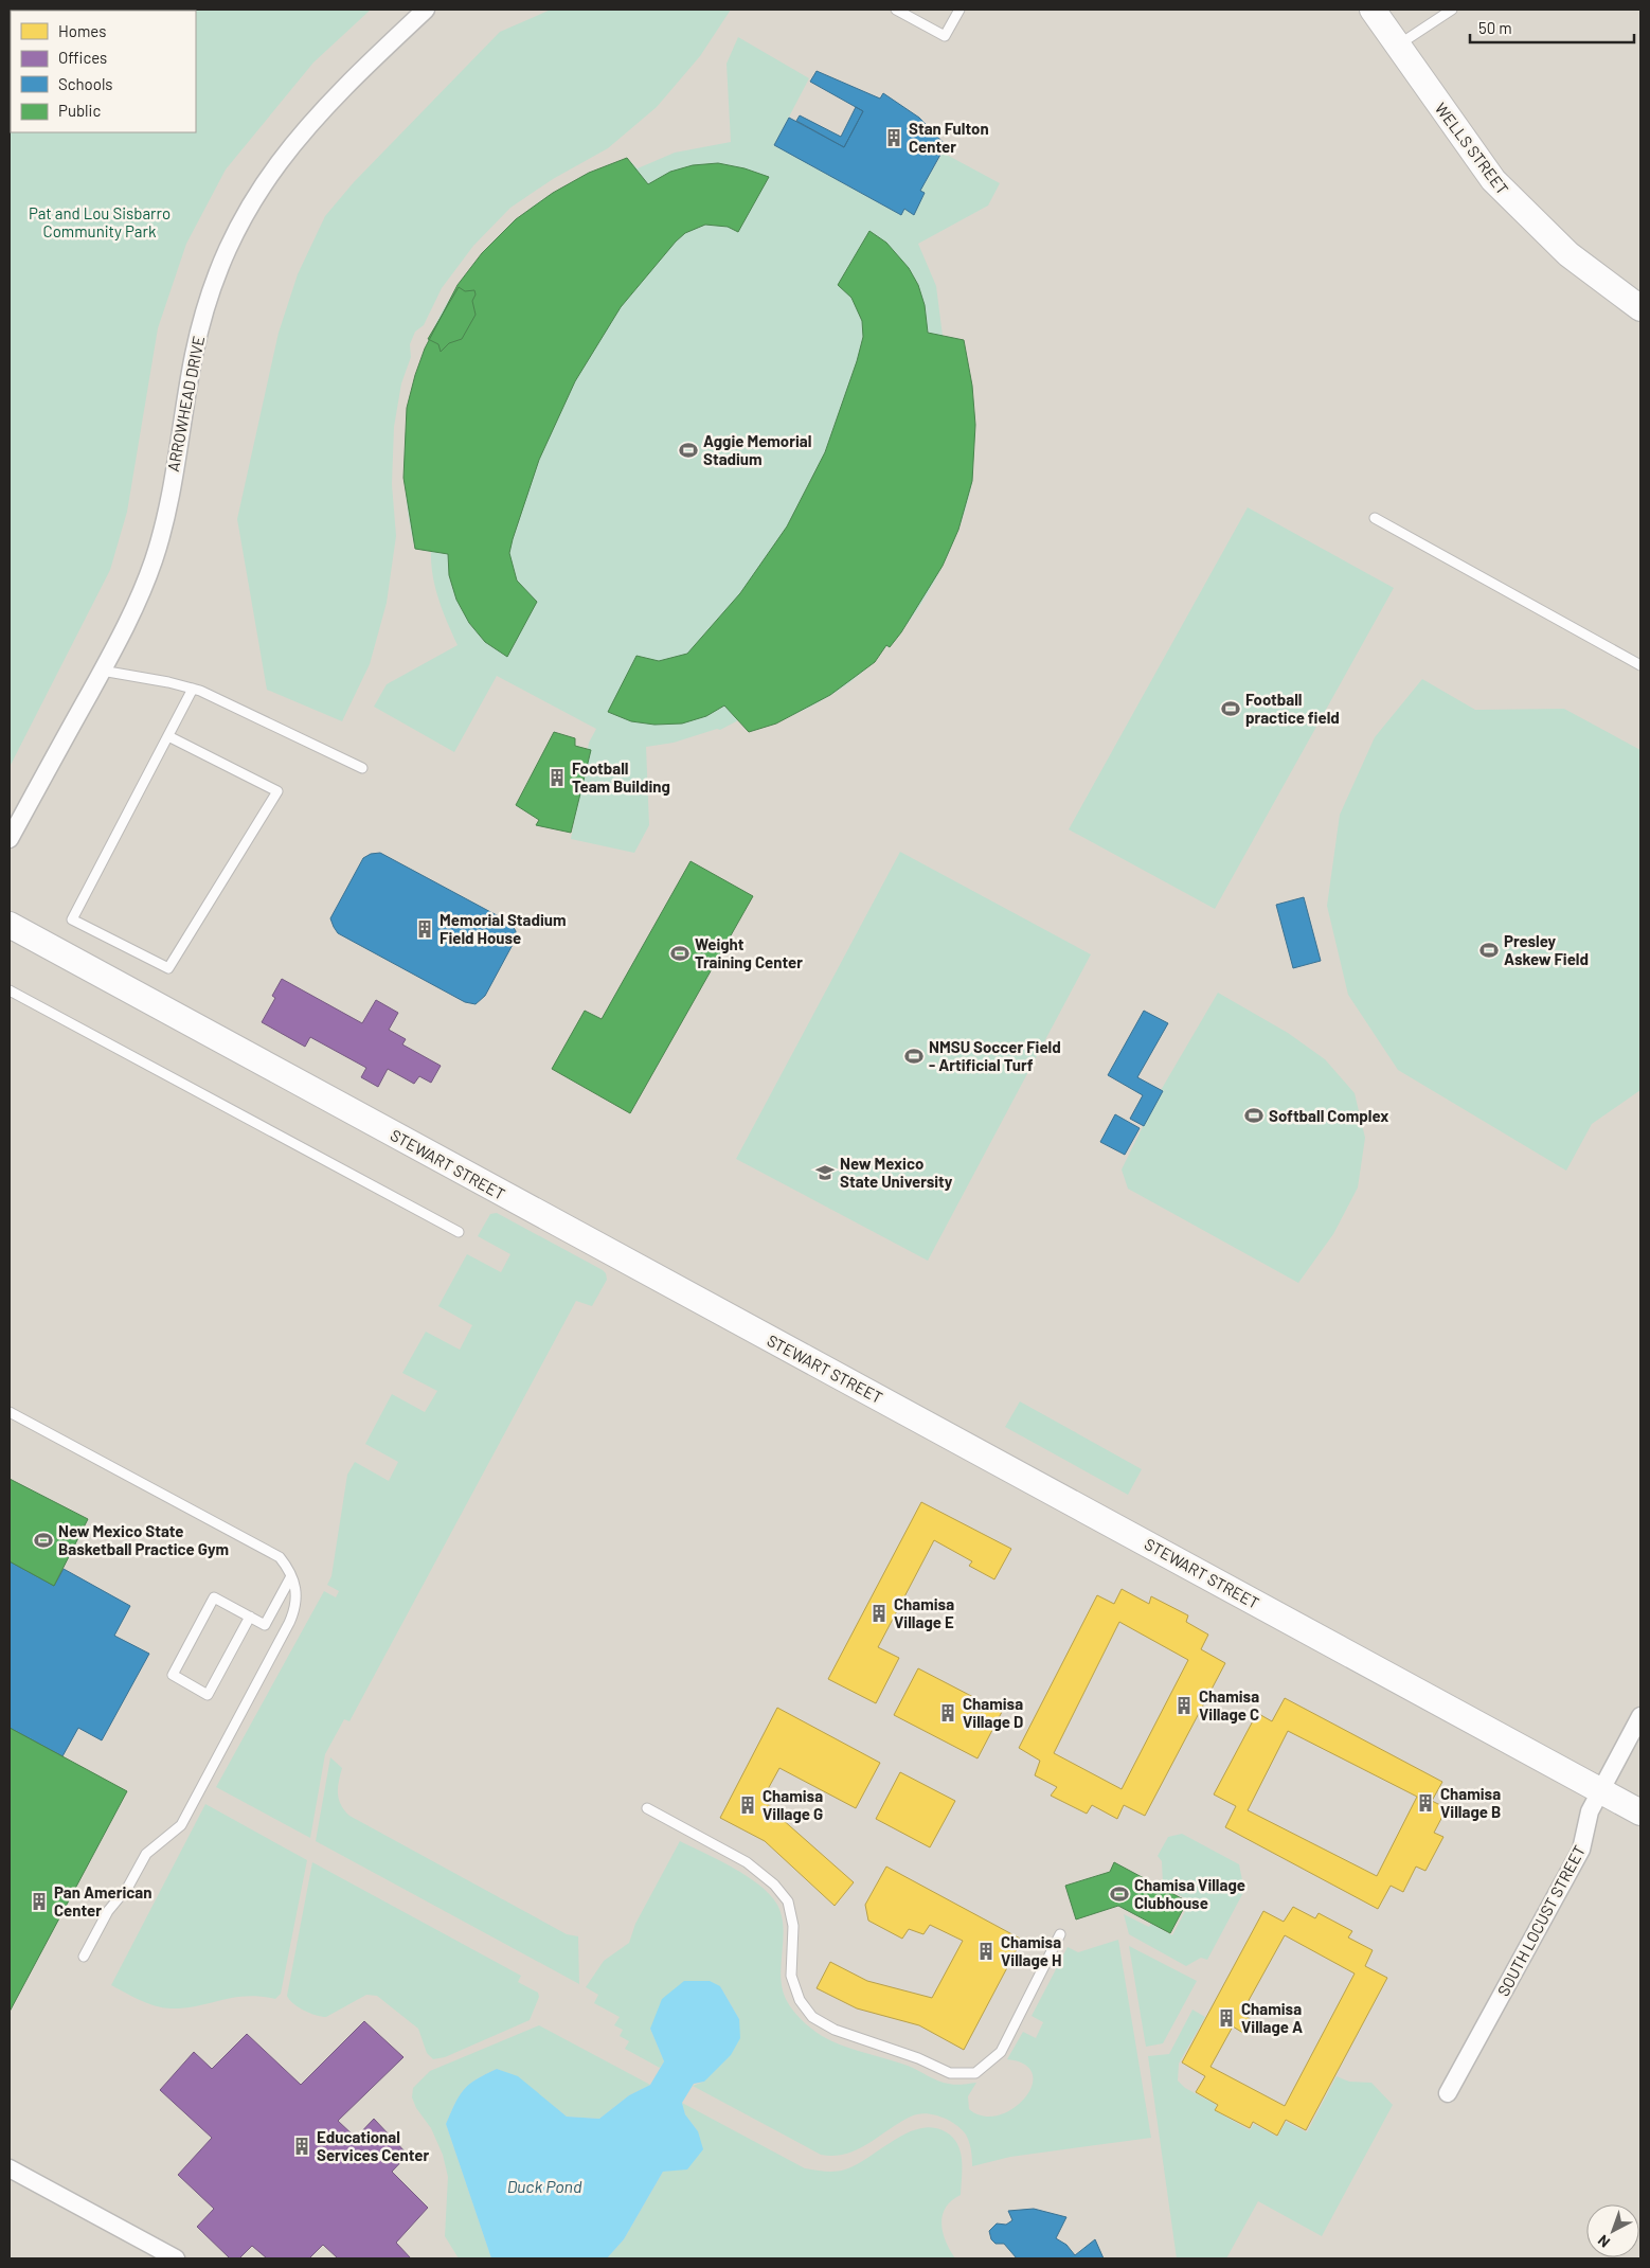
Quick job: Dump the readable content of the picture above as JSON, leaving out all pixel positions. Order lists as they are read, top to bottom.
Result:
{
  "streets": {
    "street": [
      "WELLS STREET",
      "ARROWHEAD DRIVE",
      "STEWART STREET",
      "SOUTH LOCUST STREET"
    ]
  },
  "crossings": [
    ["STEWART STREET", "SOUTH LOCUST STREET"]
  ],
  "water": ["Duck Pond"],
  "parks": ["Pat and Lou Sisbarro Community Park"],
  "places": {
    "building": [
      "Stan Fulton Center",
      "Football Team Building",
      "Memorial Stadium Field House",
      "Chamisa Village E",
      "Chamisa Village C",
      "Chamisa Village D",
      "Chamisa Village B",
      "Chamisa Village G",
      "Pan American Center",
      "Chamisa Village H",
      "Chamisa Village A",
      "Educational Services Center"
    ],
    "sports": [
      "Aggie Memorial Stadium",
      "Football practice field",
      "Presley Askew Field",
      "Weight Training Center",
      "NMSU Soccer Field - Artificial Turf",
      "Softball Complex",
      "New Mexico State Basketball Practice Gym",
      "Chamisa Village Clubhouse"
    ],
    "school or university": ["New Mexico State University"]
  },
  "legend": [
    "Homes",
    "Offices",
    "Schools",
    "Public"
  ],
  "scale_bar": "50 m",
  "north": "bottom left"
}
